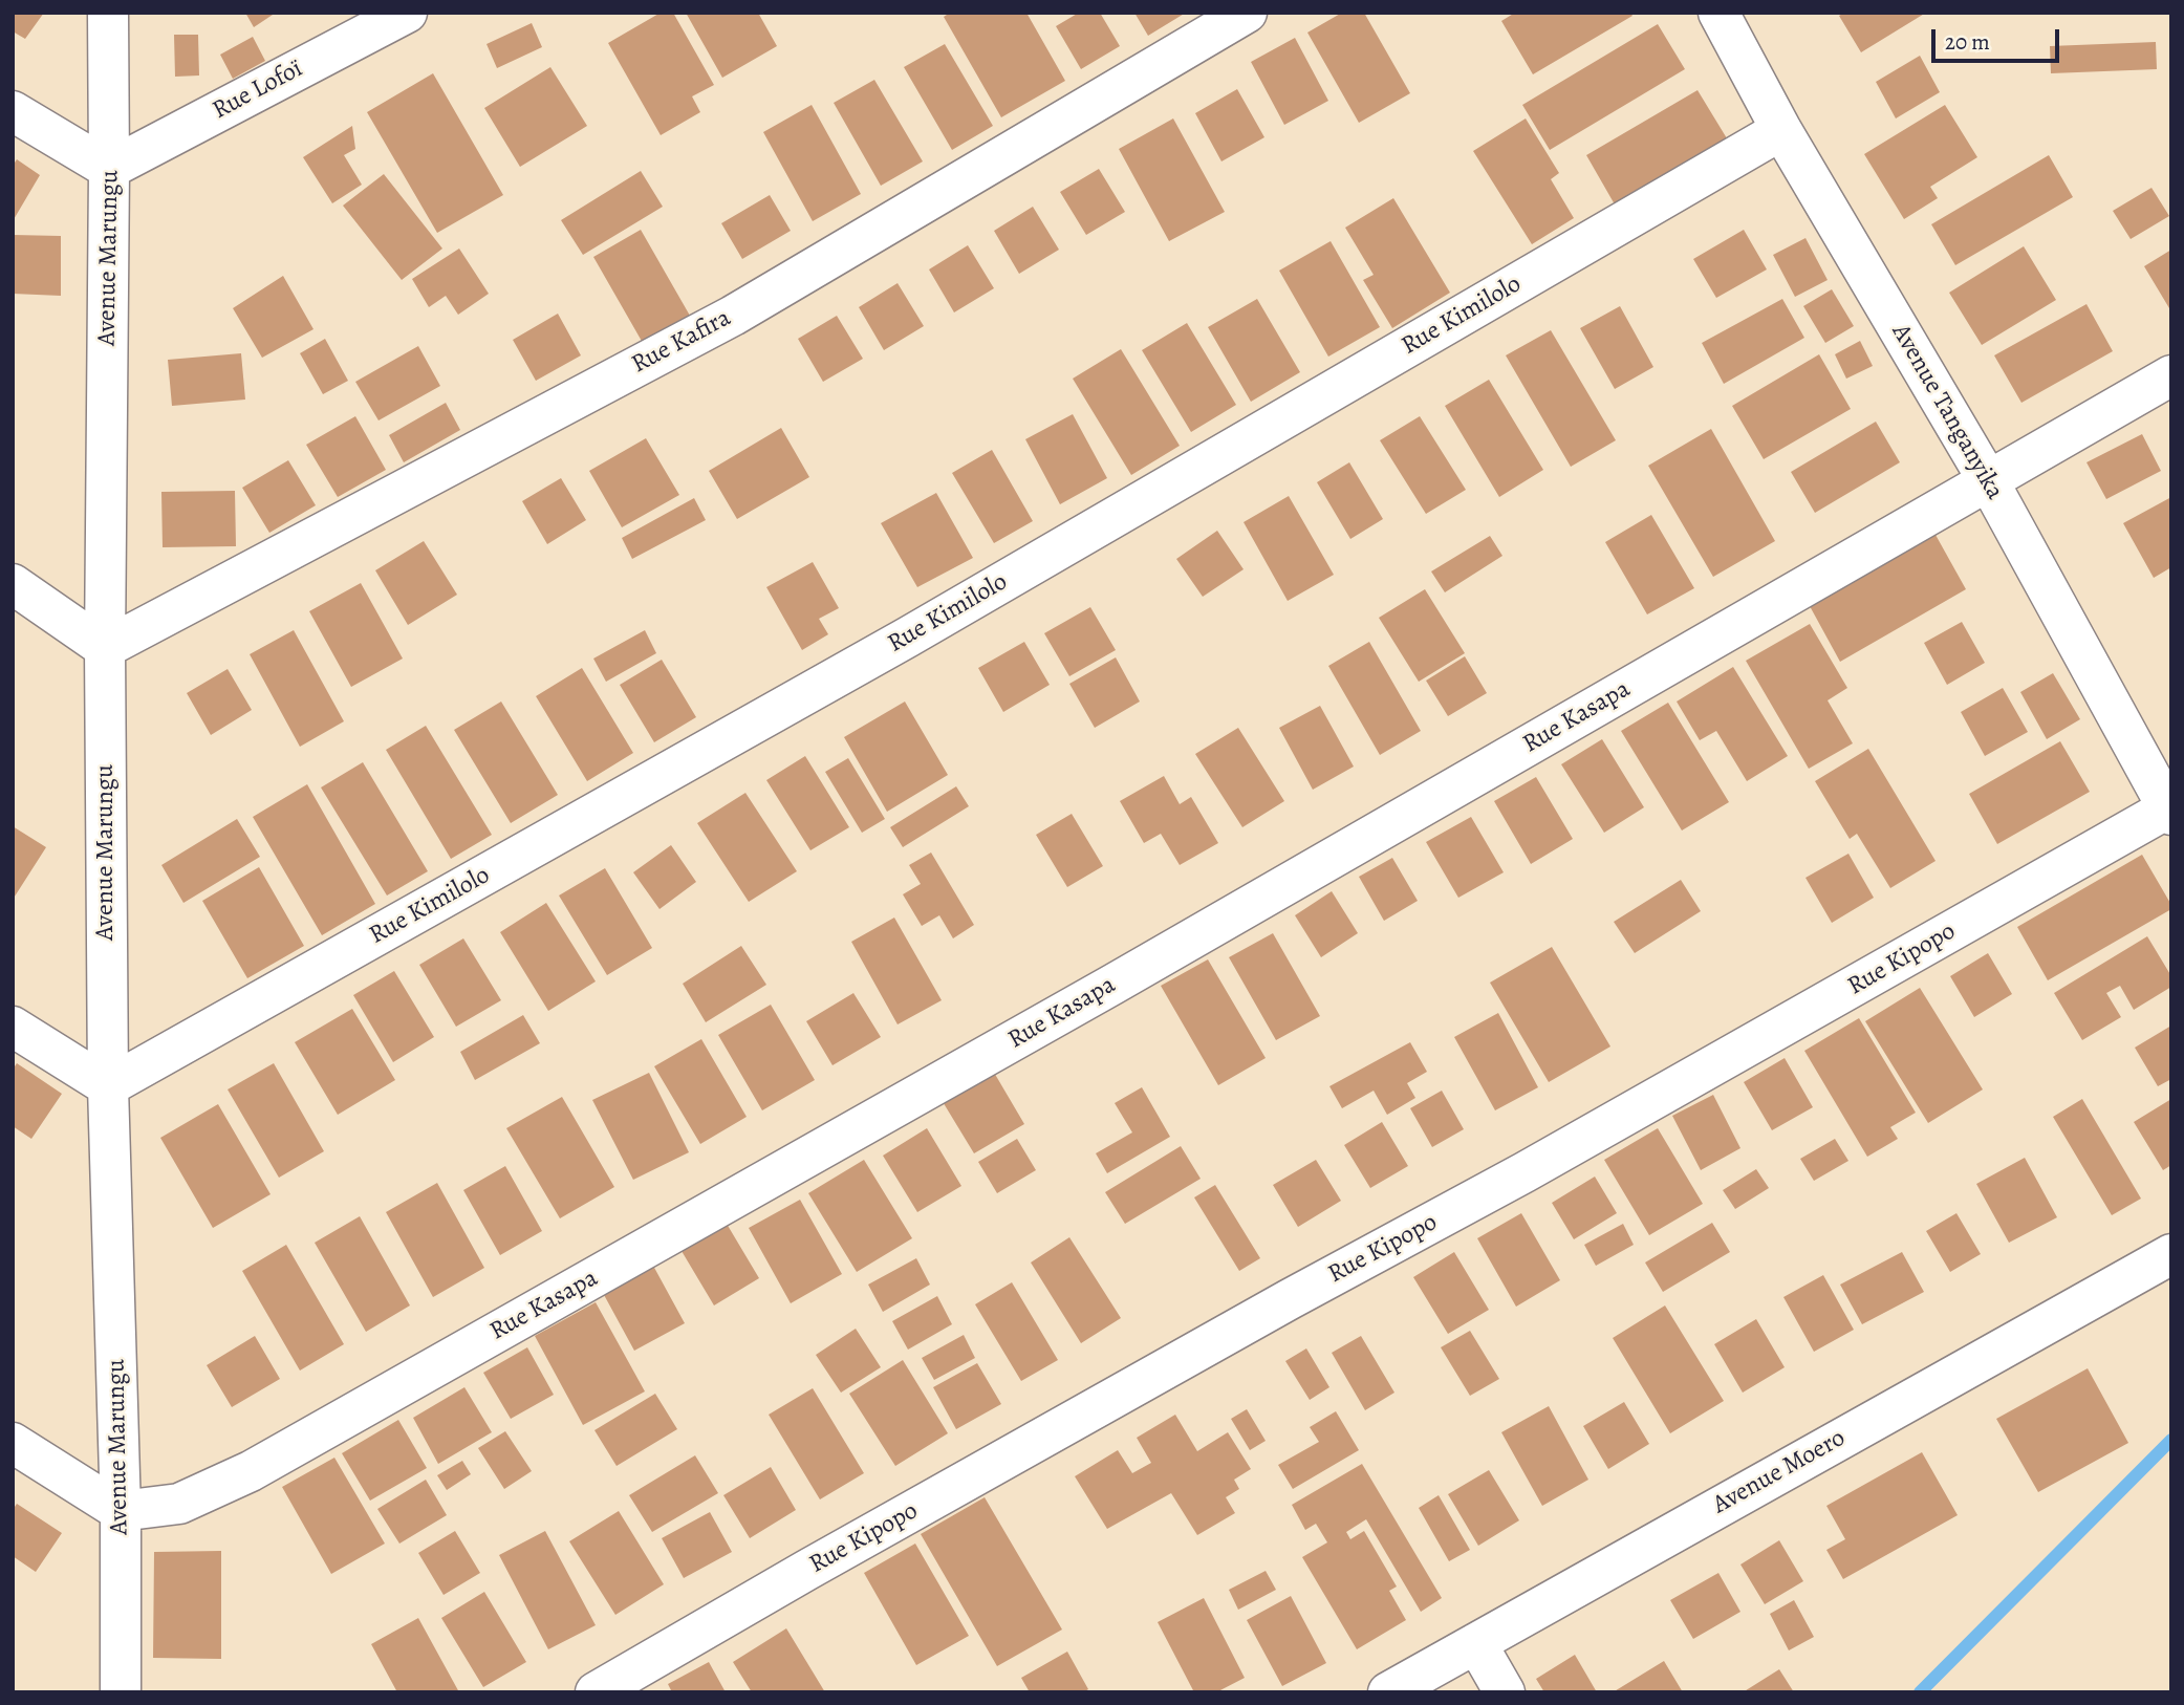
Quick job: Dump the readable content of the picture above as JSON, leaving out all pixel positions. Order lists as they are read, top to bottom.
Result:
{
  "streets": {
    "street": [
      "Rue Lofoï",
      "Avenue Marungu",
      "Rue Kimilolo",
      "Rue Kafira",
      "Avenue Tanganyika",
      "Rue Kasapa",
      "Rue Kipopo",
      "Avenue Moero"
    ]
  },
  "crossings": [
    ["Rue Lofoï", "Avenue Marungu"],
    ["Avenue Marungu", "Rue Kimilolo"],
    ["Avenue Marungu", "Rue Kafira"],
    ["Avenue Marungu", "Rue Kasapa"],
    ["Rue Kimilolo", "Avenue Tanganyika"],
    ["Avenue Tanganyika", "Rue Kasapa"],
    ["Avenue Tanganyika", "Rue Kipopo"]
  ],
  "scale_bar": "20 m"
}
